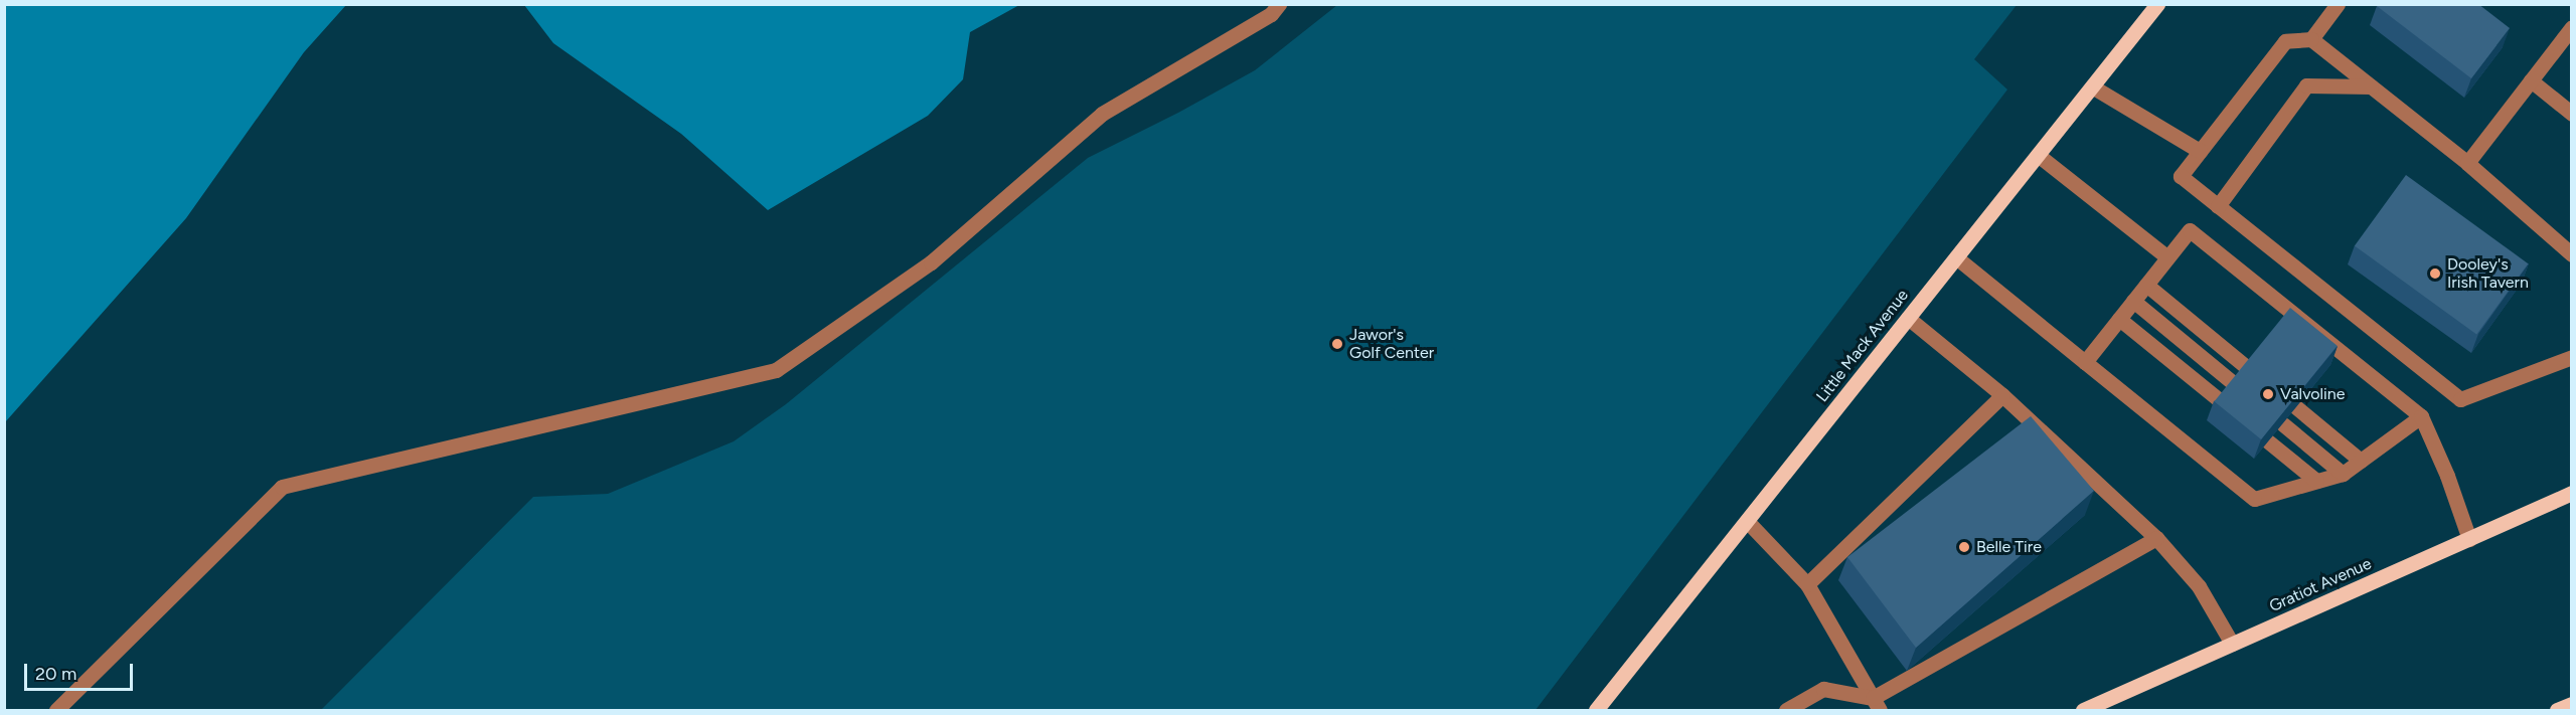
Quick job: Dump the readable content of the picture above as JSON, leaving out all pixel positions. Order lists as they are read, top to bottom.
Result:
{
  "streets": {
    "main road": ["Little Mack Avenue", "Gratiot Avenue"]
  },
  "places": [
    "Dooley's Irish Tavern",
    "Jawor's Golf Center",
    "Valvoline",
    "Belle Tire"
  ],
  "scale_bar": "20 m"
}
